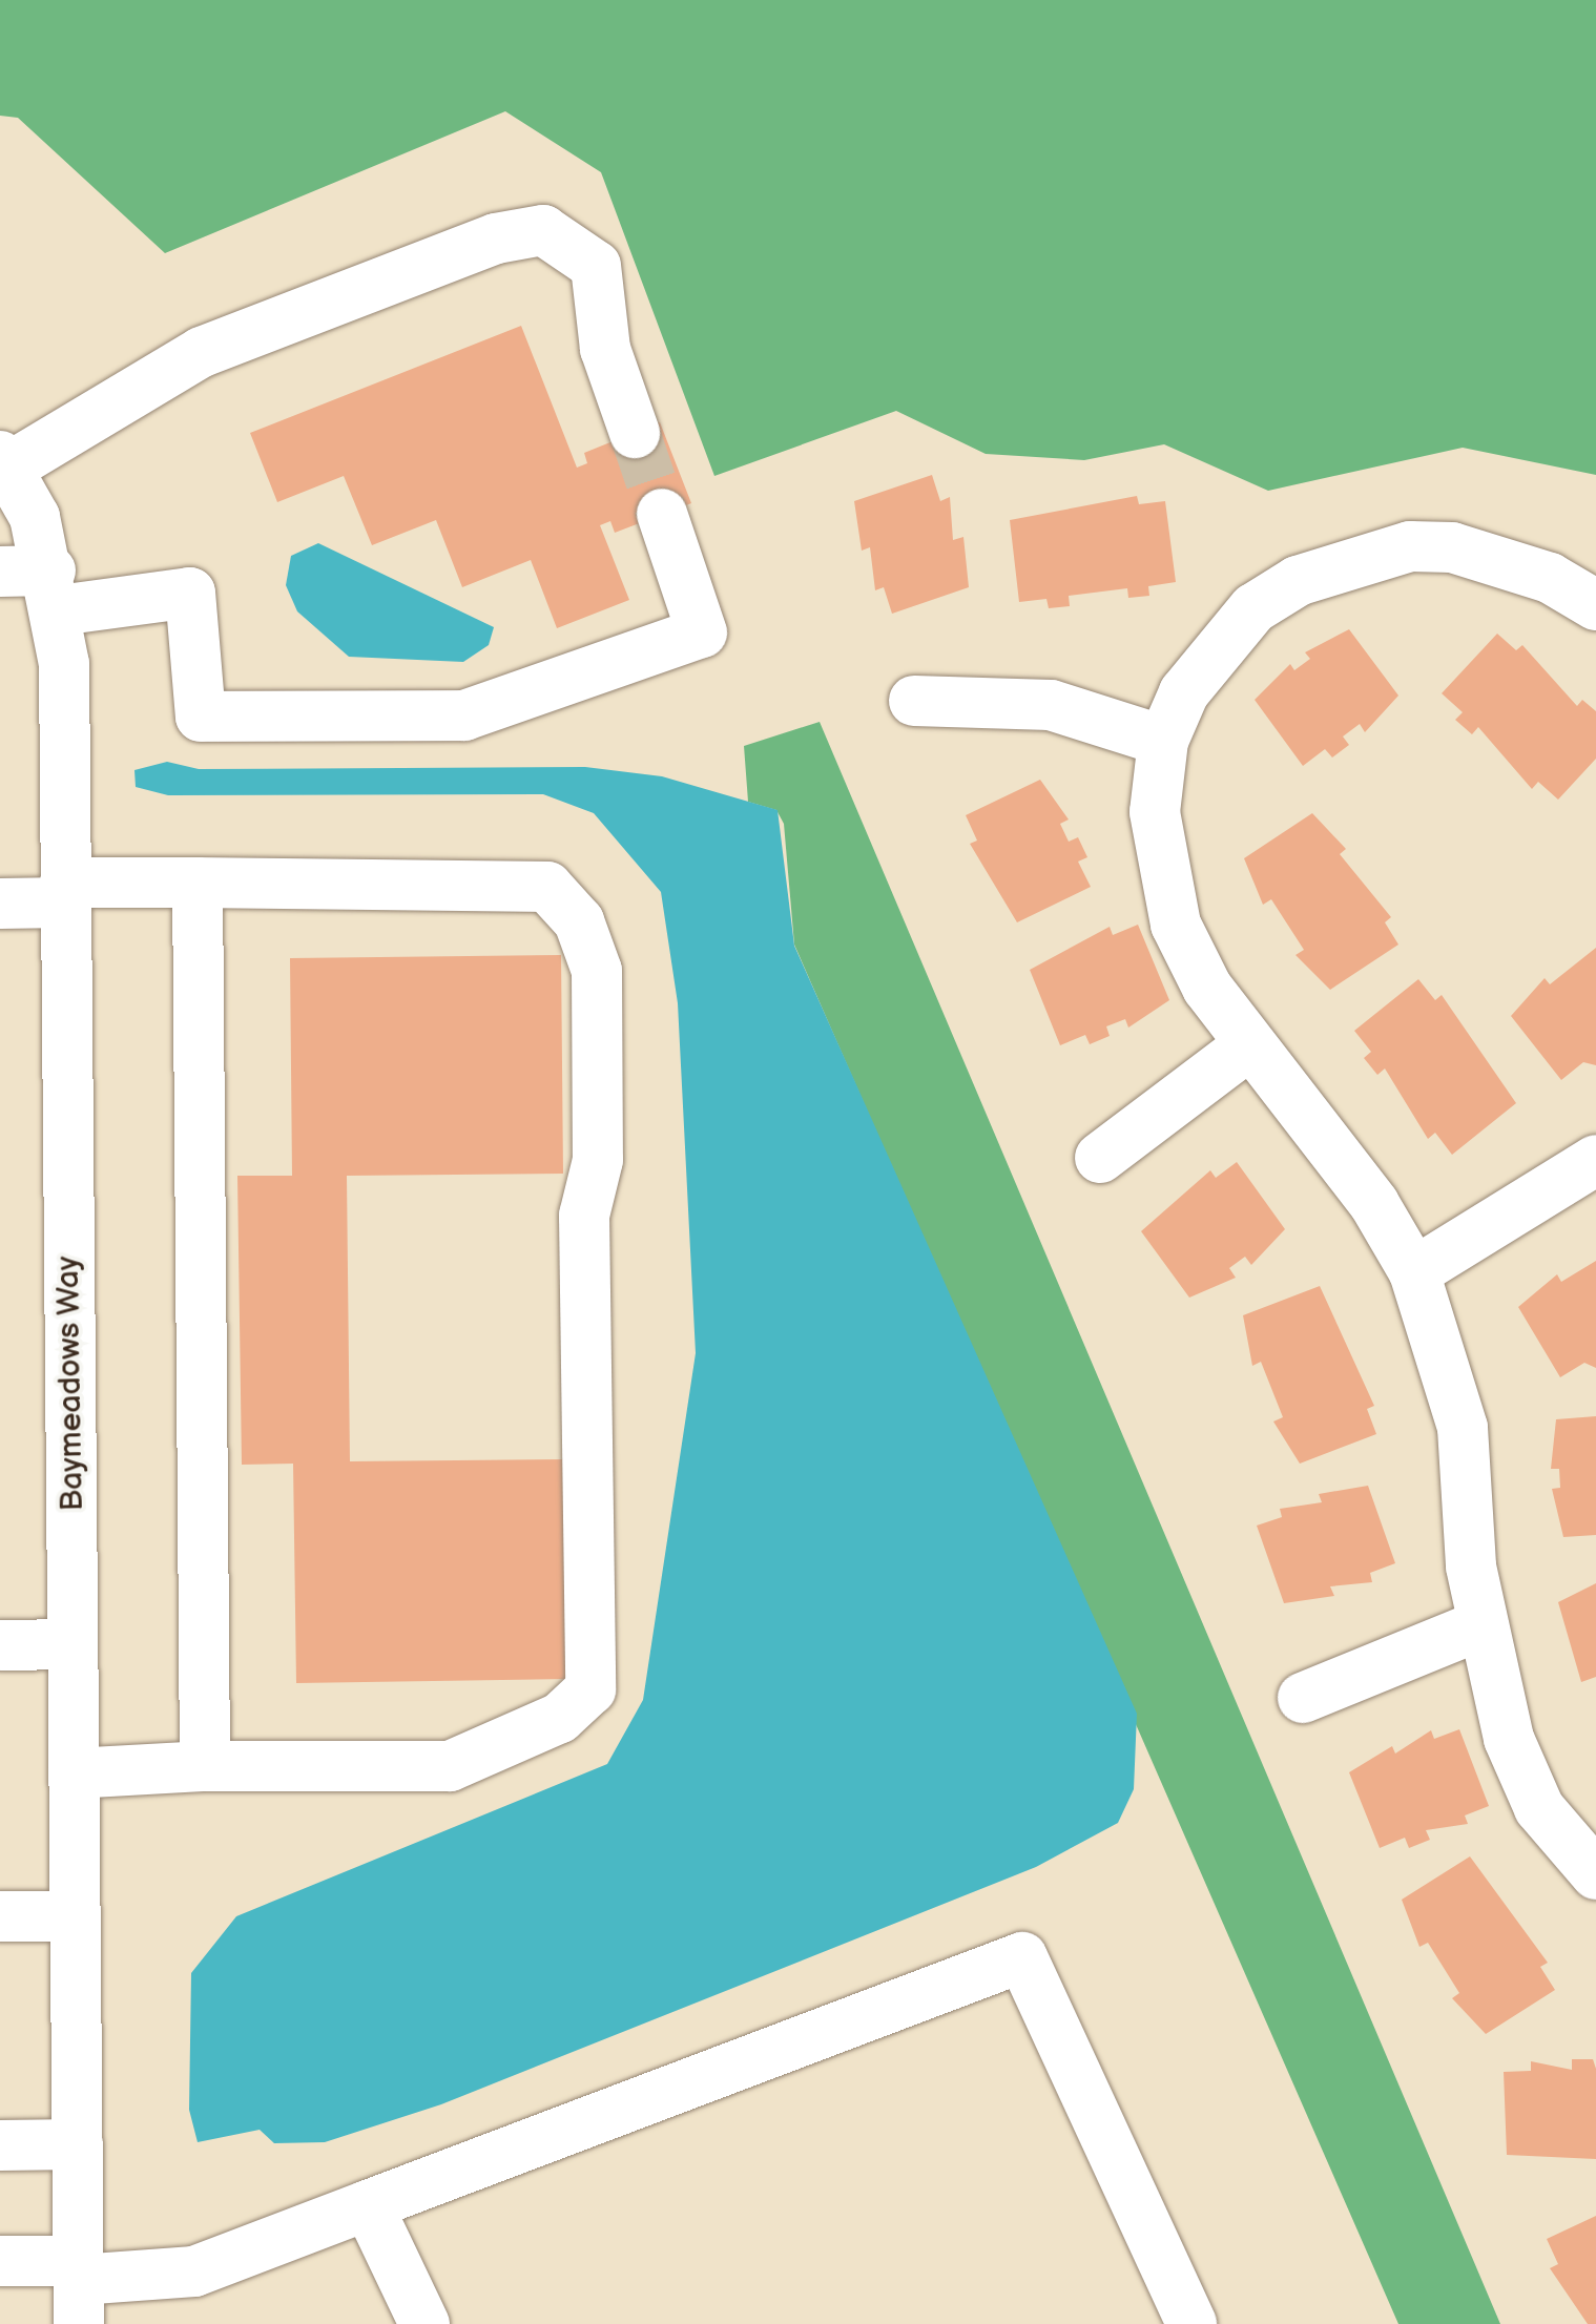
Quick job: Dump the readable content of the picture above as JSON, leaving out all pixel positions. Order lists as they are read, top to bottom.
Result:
{
  "streets": {
    "street": ["Baymeadows Way"]
  }
}
